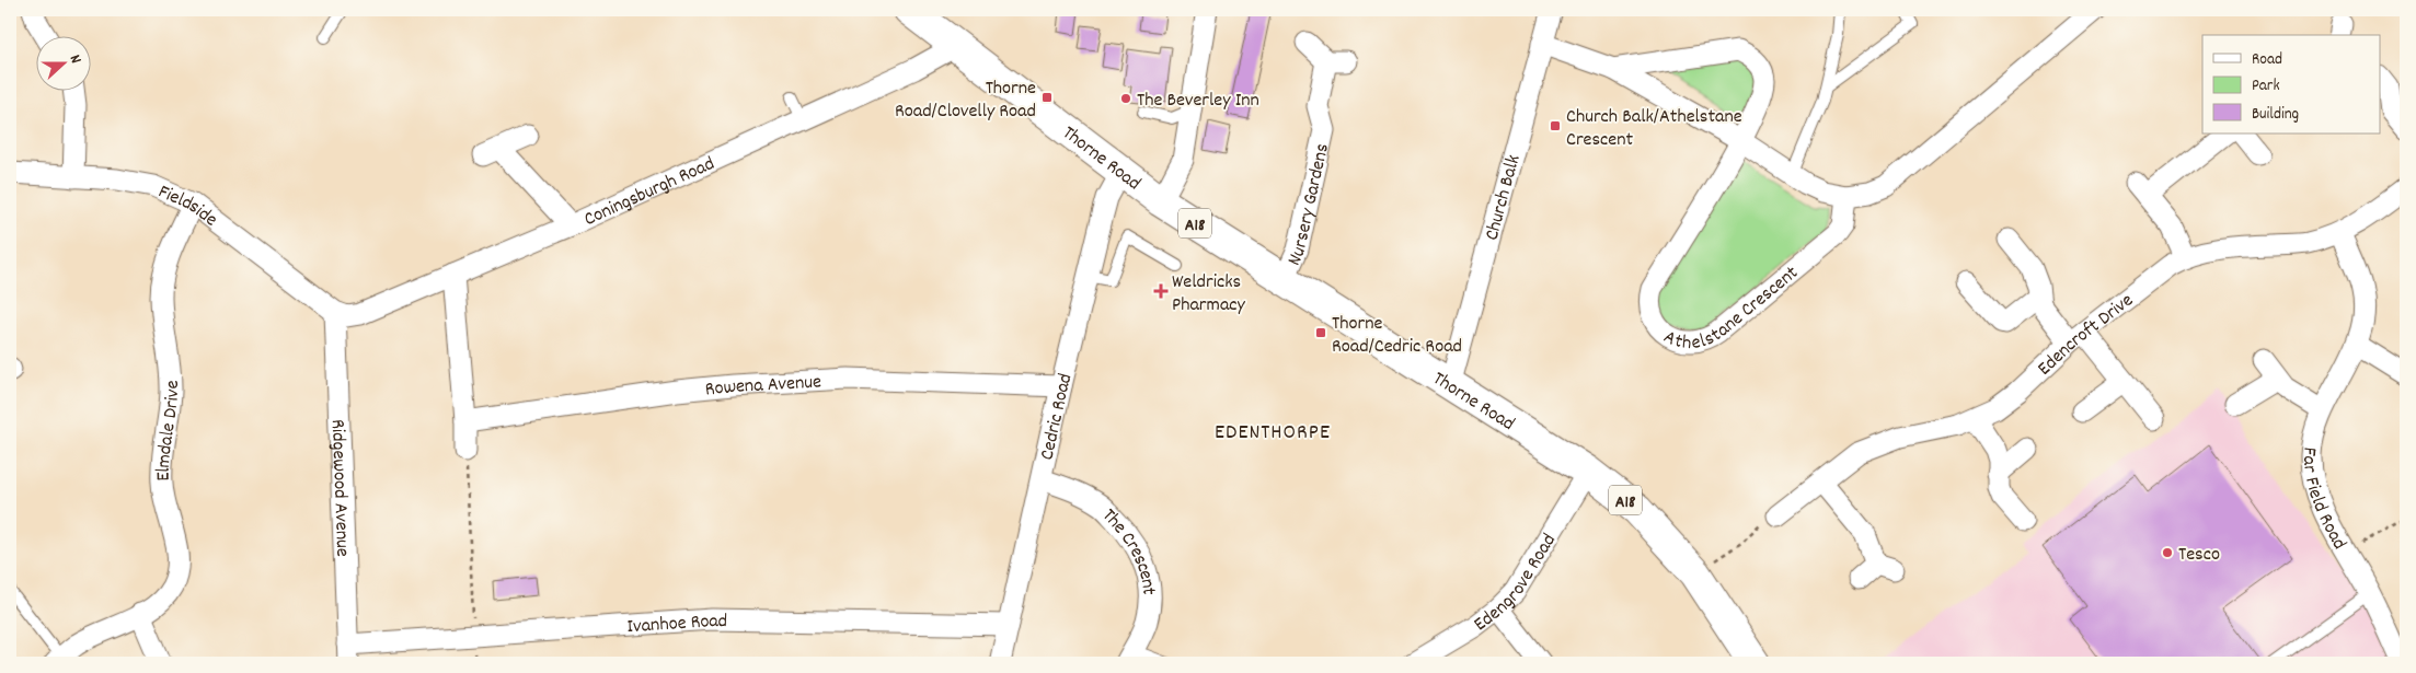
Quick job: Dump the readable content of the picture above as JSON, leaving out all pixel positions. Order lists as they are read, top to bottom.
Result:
{
  "streets": {
    "main road": ["Thorne Road", "A18"],
    "street": [
      "Coningsburgh Road",
      "Church Balk",
      "Nursery Gardens",
      "Fieldside",
      "Athelstane Crescent",
      "Edencroft Drive",
      "Rowena Avenue",
      "Cedric Road",
      "Elmdale Drive",
      "Ridgewood Avenue",
      "Far Field Road",
      "The Crescent",
      "Edengrove Road",
      "Ivanhoe Road"
    ]
  },
  "crossings": [
    ["Thorne Road", "Coningsburgh Road"],
    ["Thorne Road", "Church Balk"],
    ["Thorne Road", "Nursery Gardens"],
    ["Thorne Road", "Cedric Road"],
    ["Thorne Road", "Edengrove Road"],
    ["Coningsburgh Road", "Fieldside"],
    ["Coningsburgh Road", "Ridgewood Avenue"],
    ["Church Balk", "Athelstane Crescent"],
    ["Fieldside", "Elmdale Drive"],
    ["Fieldside", "Ridgewood Avenue"],
    ["Edencroft Drive", "Far Field Road"],
    ["Rowena Avenue", "Cedric Road"],
    ["Cedric Road", "The Crescent"],
    ["Cedric Road", "Ivanhoe Road"],
    ["Ridgewood Avenue", "Ivanhoe Road"]
  ],
  "districts": ["EDENTHORPE"],
  "places": {
    "transit": ["Thorne Road/Clovelly Road", "Church Balk/Athelstane Crescent", "Thorne Road/Cedric Road"],
    "other": ["The Beverley Inn", "Tesco"],
    "health": ["Weldricks Pharmacy"]
  },
  "legend": ["Road", "Park", "Building"],
  "north": "right"
}
